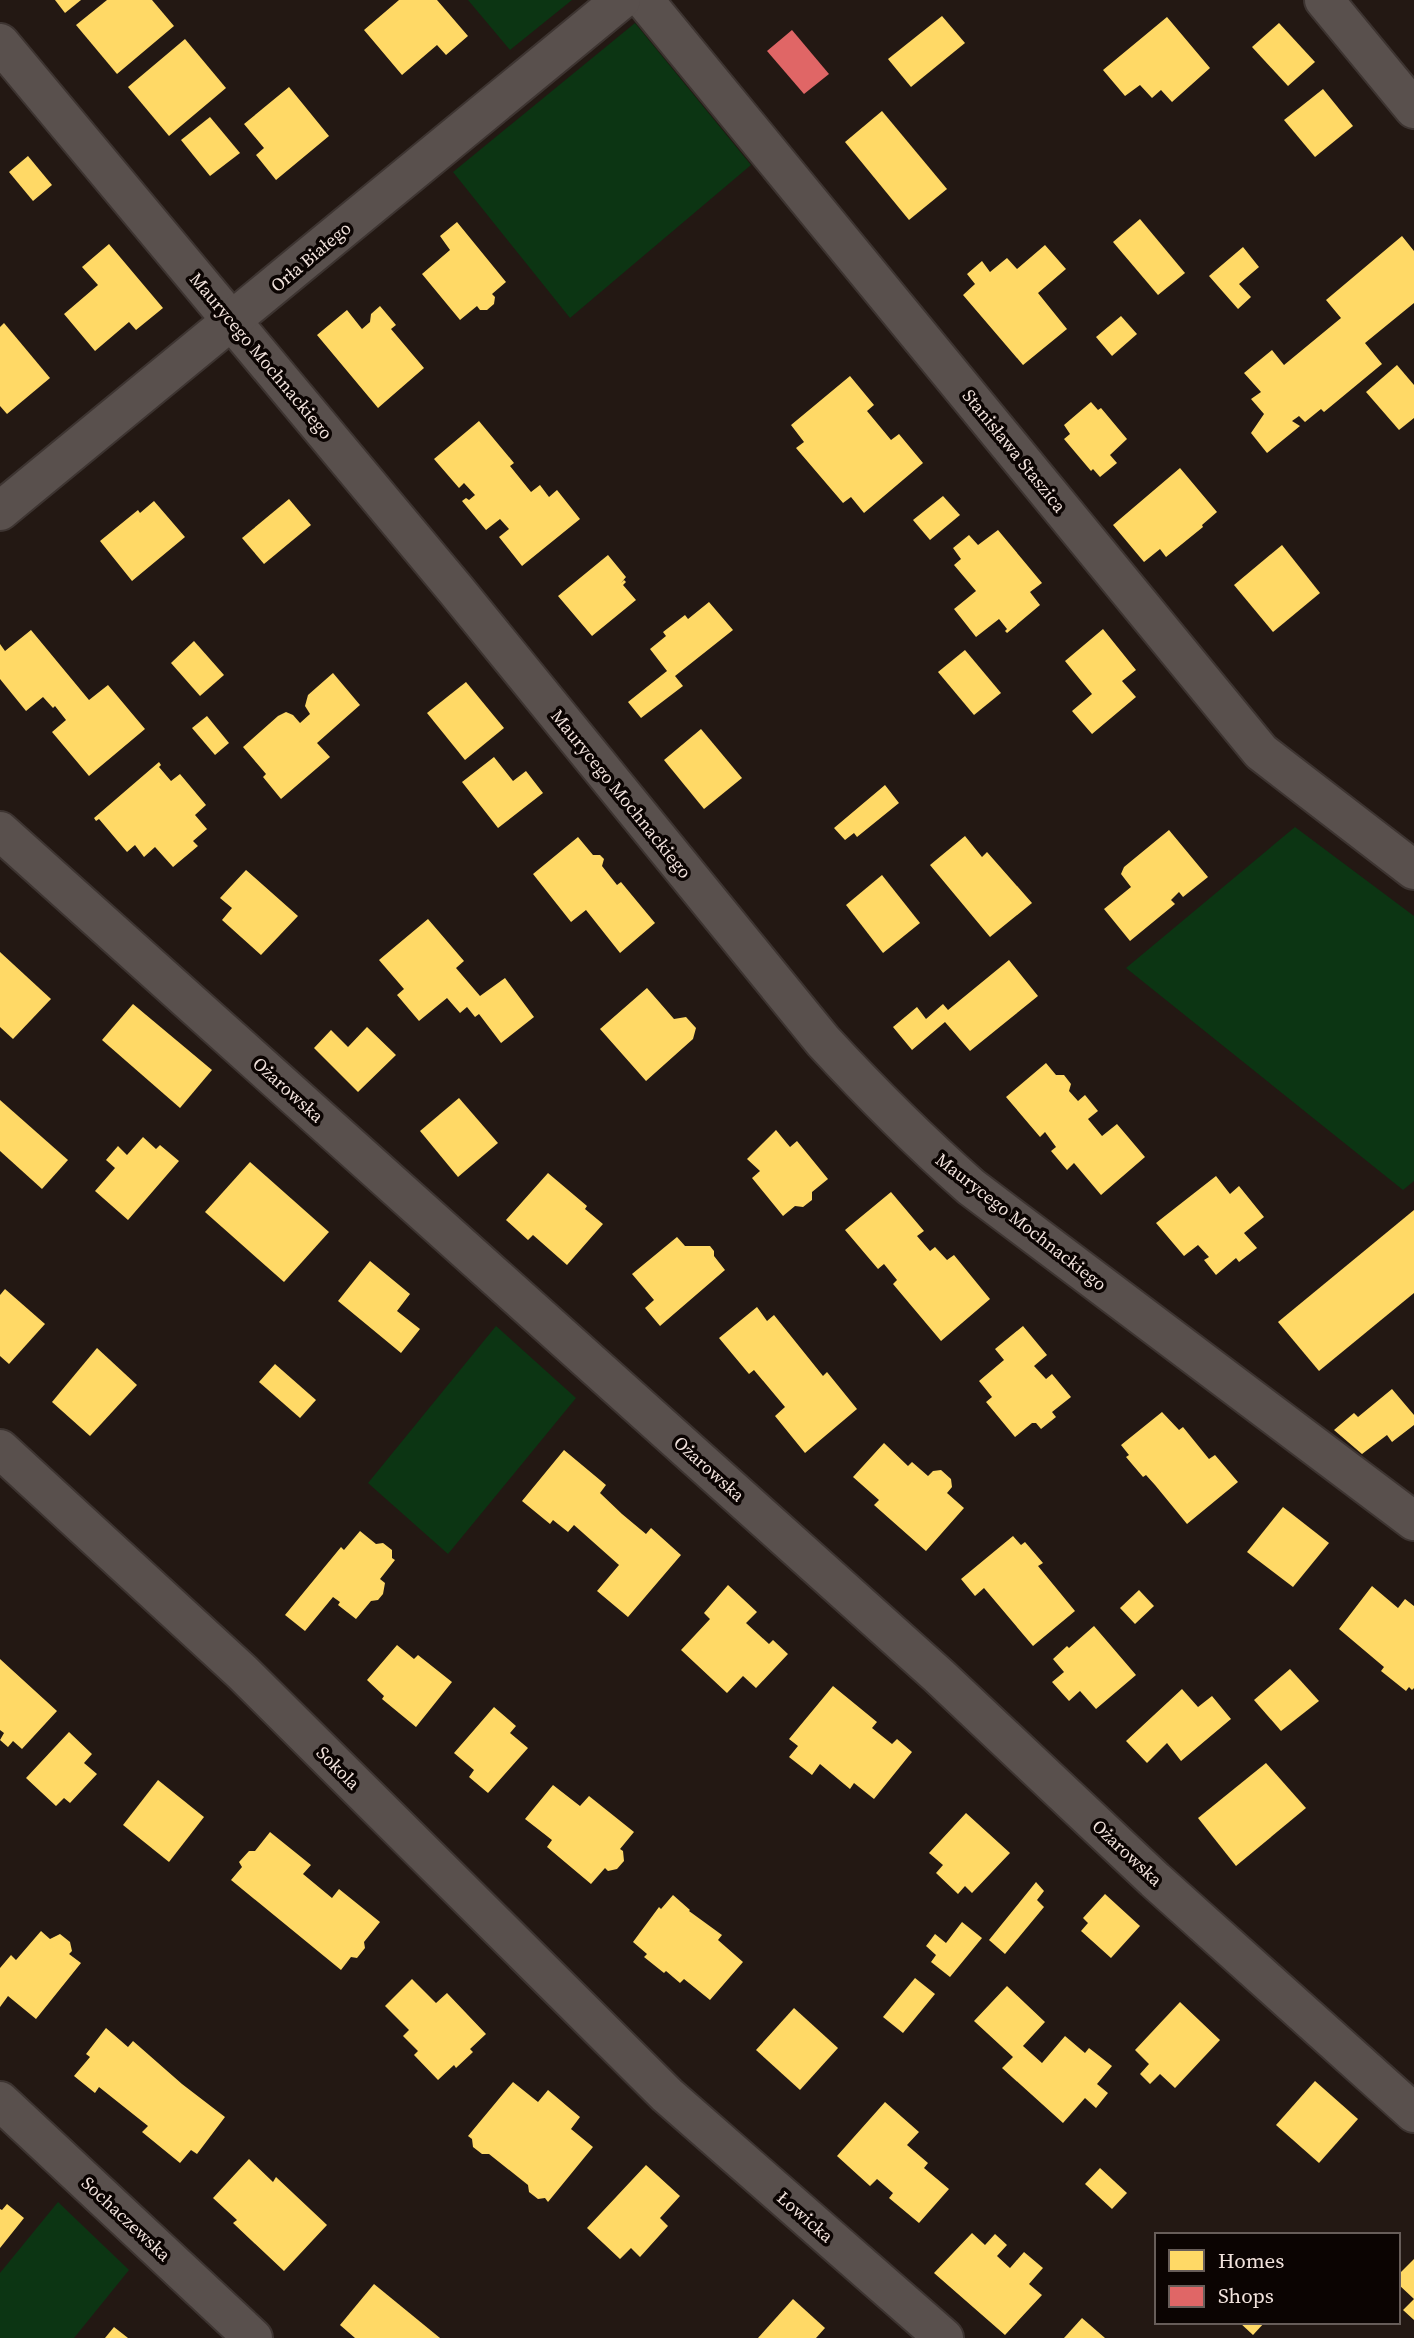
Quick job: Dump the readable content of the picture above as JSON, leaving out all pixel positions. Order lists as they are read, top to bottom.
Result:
{
  "streets": {
    "street": [
      "Orła Białego",
      "Maurycego Mochnackiego",
      "Stanisława Staszica",
      "Ożarowska",
      "Sokola",
      "Łowicka",
      "Sochaczewska"
    ]
  },
  "crossings": [
    ["Orła Białego", "Maurycego Mochnackiego"],
    ["Sokola", "Łowicka"]
  ],
  "legend": ["Homes", "Shops"]
}
